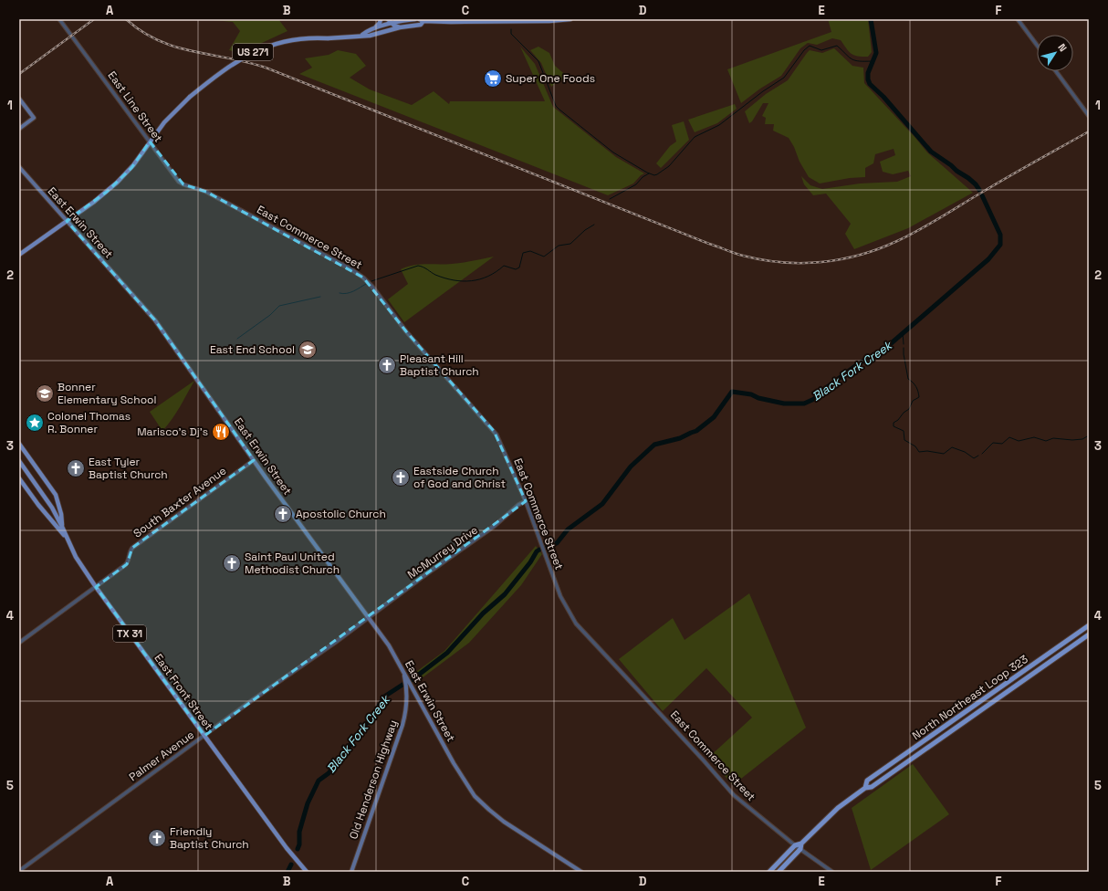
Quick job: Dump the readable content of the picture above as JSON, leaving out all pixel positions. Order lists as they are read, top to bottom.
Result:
{
  "streets": {
    "highway": ["North Northeast Loop 323"],
    "main road": [
      "US 271",
      "East Erwin Street",
      "TX 31",
      "East Front Street",
      "Old Henderson Highway"
    ],
    "street": [
      "East Line Street",
      "East Commerce Street",
      "South Baxter Avenue",
      "McMurrey Drive",
      "Palmer Avenue"
    ]
  },
  "crossings": [
    ["US 271", "East Line Street"],
    ["US 271", "East Erwin Street"],
    ["East Line Street", "East Commerce Street"],
    ["East Erwin Street", "South Baxter Avenue"],
    ["East Erwin Street", "McMurrey Drive"],
    ["East Erwin Street", "Palmer Avenue"],
    ["East Erwin Street", "Old Henderson Highway"],
    ["East Commerce Street", "McMurrey Drive"],
    ["East Commerce Street", "North Northeast Loop 323"],
    ["South Baxter Avenue", "East Front Street"],
    ["McMurrey Drive", "Palmer Avenue"],
    ["East Front Street", "Palmer Avenue"]
  ],
  "water": ["Black Fork Creek"],
  "places": {
    "supermarket": ["Super One Foods"],
    "school or university": ["East End School", "Bonner Elementary School"],
    "church": [
      "Pleasant Hill Baptist Church",
      "East Tyler Baptist Church",
      "Eastside Church of God and Christ",
      "Apostolic Church",
      "Saint Paul United Methodist Church",
      "Friendly Baptist Church"
    ],
    "place": ["Colonel Thomas R. Bonner"],
    "restaurant": ["Marisco's Dj's"]
  },
  "north": "top right",
  "grid": {
    "columns": [
      "A",
      "B",
      "C",
      "D",
      "E",
      "F"
    ],
    "rows": [
      "1",
      "2",
      "3",
      "4",
      "5"
    ]
  }
}
